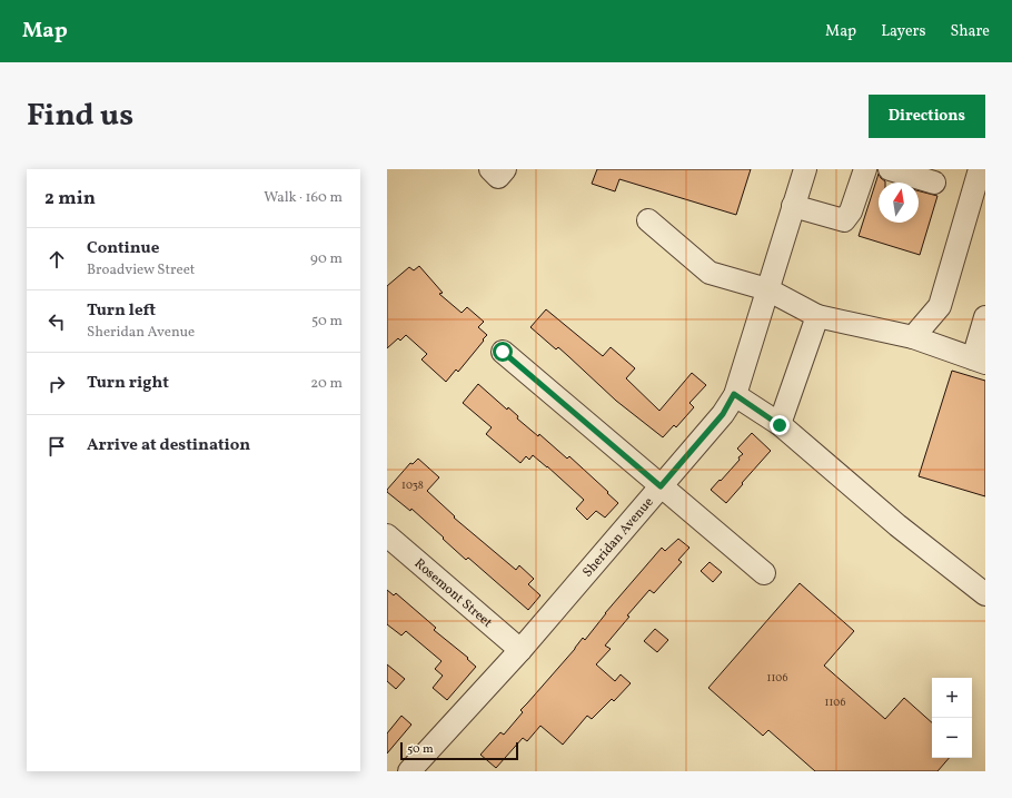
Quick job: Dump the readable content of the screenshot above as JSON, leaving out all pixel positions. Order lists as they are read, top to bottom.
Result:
{
  "streets": {
    "street": ["Sheridan Avenue", "Rosemont Street"]
  },
  "crossings": [
    ["Sheridan Avenue", "Rosemont Street"]
  ],
  "house_numbers": ["1038", "1106", "1106"],
  "scale_bar": "50 m",
  "north": "top",
  "page": {
    "header": "Map",
    "nav": ["Map", "Layers", "Share"],
    "title": "Find us",
    "buttons": "Directions",
    "heading": ["2 min", "Walk · 160 m"],
    "list": [
      ["Continue", "Broadview Street", "90 m"],
      ["Turn left", "Sheridan Avenue", "50 m"],
      ["Turn right", "20 m"],
      "Arrive at destination"
    ],
    "map_buttons": ["+", "−"],
    "scale": "50 m"
  }
}
